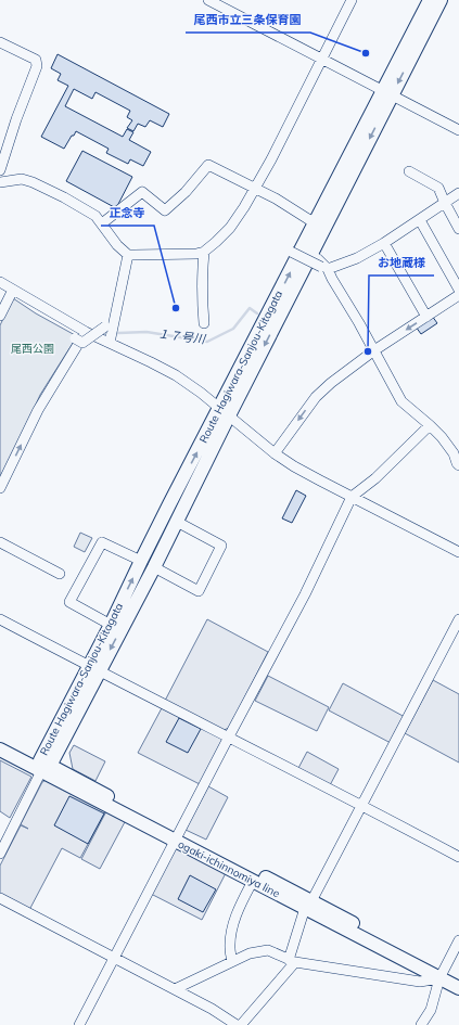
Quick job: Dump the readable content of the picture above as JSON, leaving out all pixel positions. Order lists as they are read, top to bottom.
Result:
{
  "streets": {
    "main road": ["Route Hagiwara-Sanjou-Kitagata", "ogaki-ichinnomiya line"]
  },
  "crossings": [
    ["Route Hagiwara-Sanjou-Kitagata", "ogaki-ichinnomiya line"]
  ],
  "water": ["１７号川"],
  "parks": ["尾西公園"],
  "places": ["尾西市立三条保育園", "正念寺", "お地蔵様"]
}
